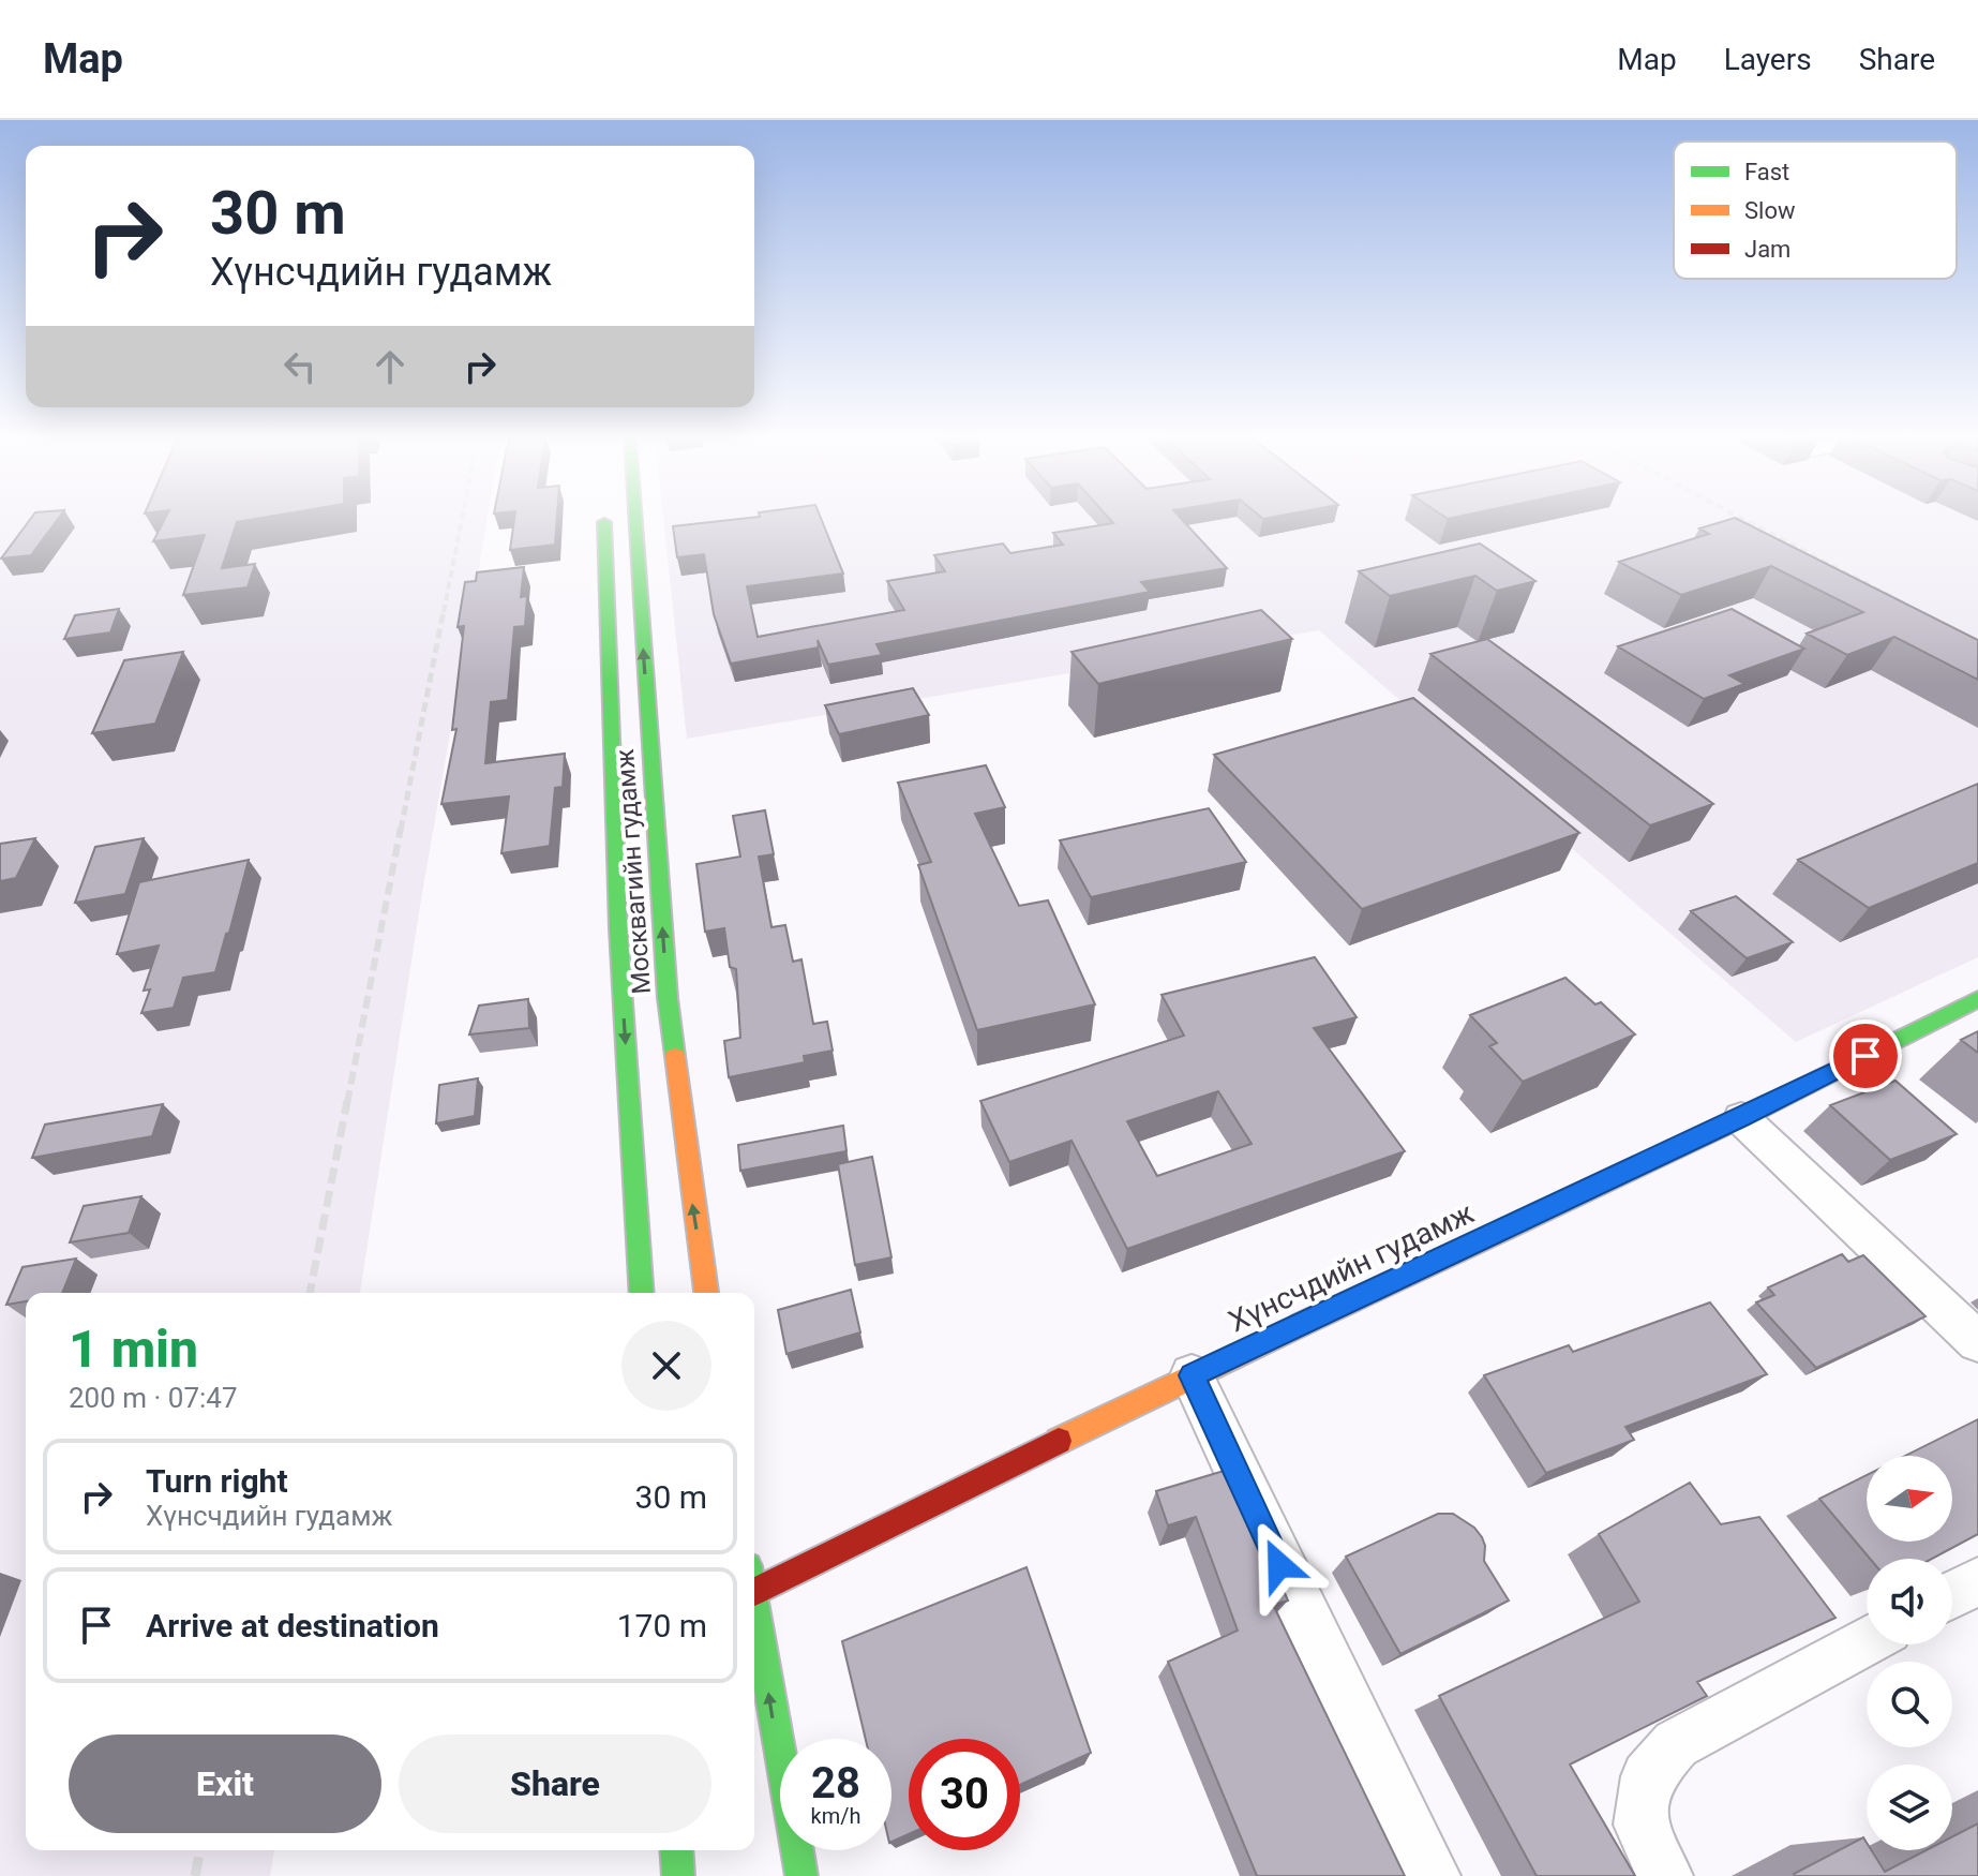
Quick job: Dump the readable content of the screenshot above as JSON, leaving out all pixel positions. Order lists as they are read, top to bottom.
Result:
{
  "streets": {
    "main road": ["Москвагийн гудамж", "Хүнсчдийн гудамж"]
  },
  "legend": ["Fast", "Slow", "Jam"],
  "north": "right",
  "page": {
    "header": "Map",
    "nav": ["Map", "Layers", "Share"],
    "turn": ["30 m", "Хүнсчдийн гудамж"],
    "heading": ["1 min", "200 m · 07:47"],
    "list": [
      {
        "name": "Turn right",
        "note": "Хүнсчдийн гудамж",
        "value": "30 m"
      },
      {
        "name": "Arrive at destination",
        "value": "170 m"
      }
    ],
    "buttons": ["Exit", "Share"],
    "speed": "28 km/h",
    "limit": "30"
  }
}
